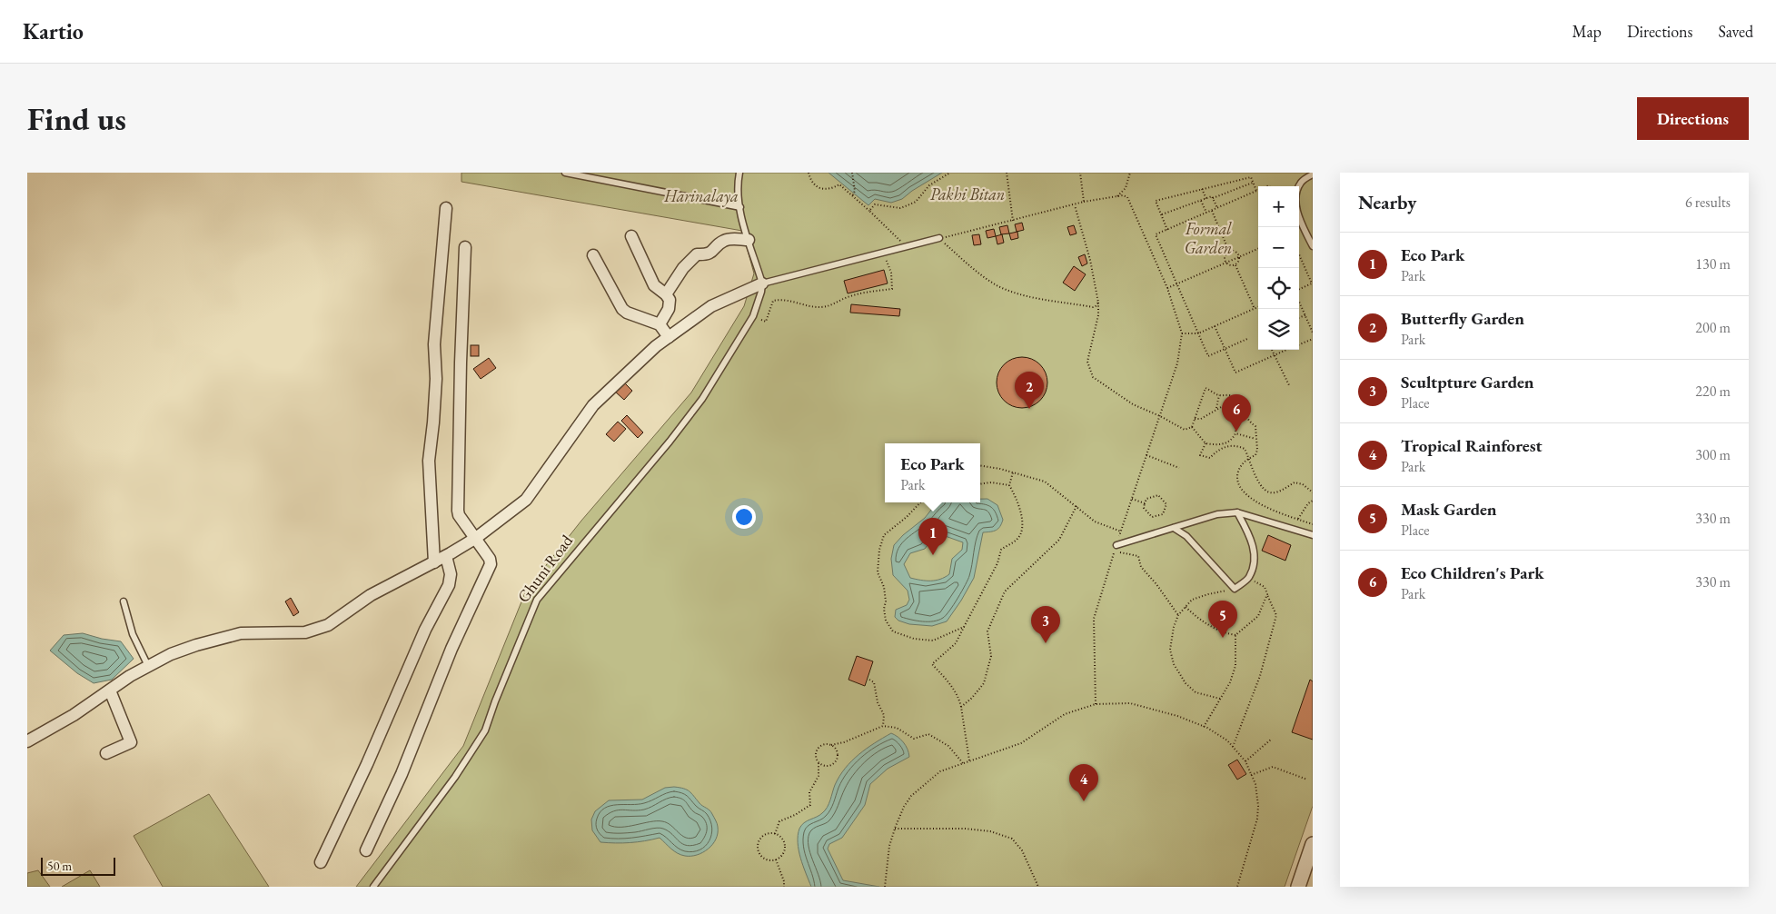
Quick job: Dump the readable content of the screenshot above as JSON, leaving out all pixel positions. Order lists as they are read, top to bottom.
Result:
{
  "streets": {
    "lane": ["Ghuni Road"]
  },
  "parks": ["Pakhi Bitan", "Harinalaya", "Formal Garden"],
  "scale_bar": "50 m",
  "page": {
    "header": "Kartio",
    "nav": ["Map", "Directions", "Saved"],
    "buttons": "Directions",
    "title": "Find us",
    "heading": ["Nearby", "6 results"],
    "map_buttons": ["+", "−"],
    "list": [
      {
        "mark": "1",
        "name": "Eco Park",
        "note": "Park",
        "value": "130 m"
      },
      {
        "mark": "2",
        "name": "Butterfly Garden",
        "note": "Park",
        "value": "200 m"
      },
      {
        "mark": "3",
        "name": "Scultpture Garden",
        "note": "Place",
        "value": "220 m"
      },
      {
        "mark": "4",
        "name": "Tropical Rainforest",
        "note": "Park",
        "value": "300 m"
      },
      {
        "mark": "5",
        "name": "Mask Garden",
        "note": "Place",
        "value": "330 m"
      },
      {
        "mark": "6",
        "name": "Eco Children's Park",
        "note": "Park",
        "value": "330 m"
      }
    ],
    "pins": [
      "2",
      "6",
      "1",
      "5",
      "3",
      "4"
    ],
    "popup": ["Eco Park", "Park"],
    "scale": "50 m"
  }
}
